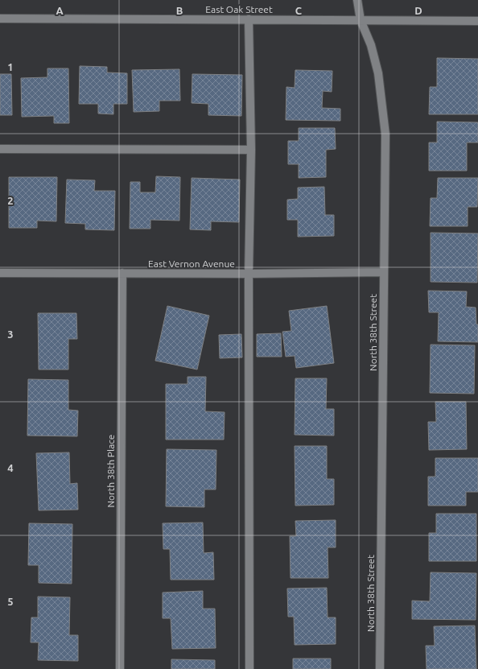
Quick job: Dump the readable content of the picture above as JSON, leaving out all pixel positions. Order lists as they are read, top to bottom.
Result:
{
  "streets": {
    "street": [
      "East Oak Street",
      "East Vernon Avenue",
      "North 38th Street",
      "North 38th Place"
    ]
  },
  "crossings": [
    ["East Oak Street", "North 38th Street"],
    ["East Vernon Avenue", "North 38th Street"],
    ["East Vernon Avenue", "North 38th Place"]
  ],
  "grid": {
    "columns": [
      "A",
      "B",
      "C",
      "D"
    ],
    "rows": [
      "1",
      "2",
      "3",
      "4",
      "5"
    ]
  }
}
